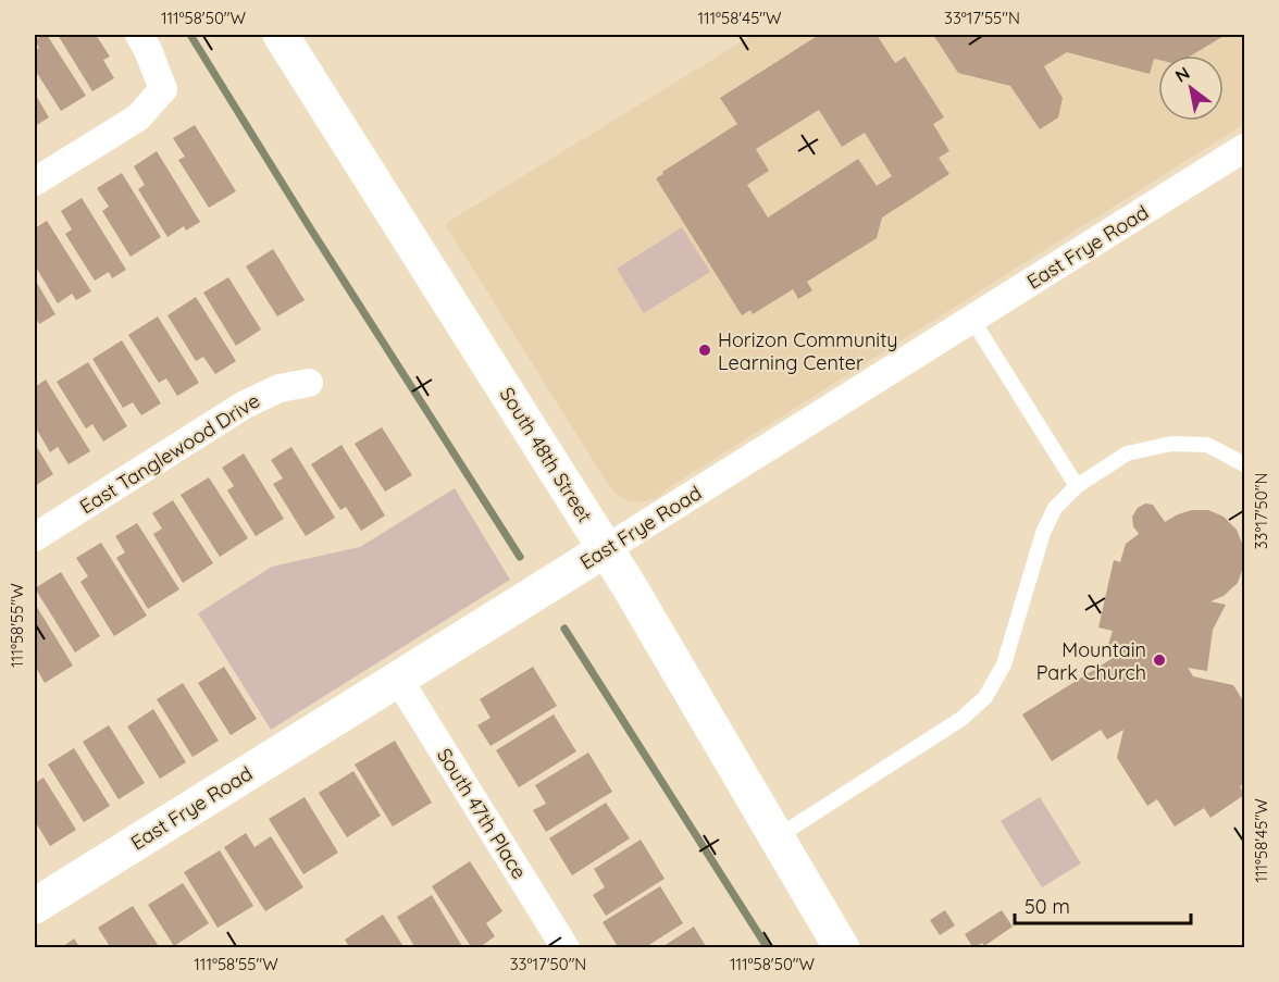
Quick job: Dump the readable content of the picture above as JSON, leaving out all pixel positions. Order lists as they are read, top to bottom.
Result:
{
  "streets": {
    "street": [
      "East Frye Road",
      "East Tanglewood Drive",
      "South 48th Street",
      "South 47th Place"
    ]
  },
  "crossings": [
    ["East Frye Road", "South 48th Street"],
    ["East Frye Road", "South 47th Place"]
  ],
  "places": ["Horizon Community Learning Center", "Mountain Park Church"],
  "scale_bar": "50 m",
  "north": "top left",
  "coordinates": [
    "111°58'50\"W",
    "111°58'45\"W",
    "33°17'55\"N",
    "33°17'50\"N",
    "111°58'55\"W"
  ]
}
